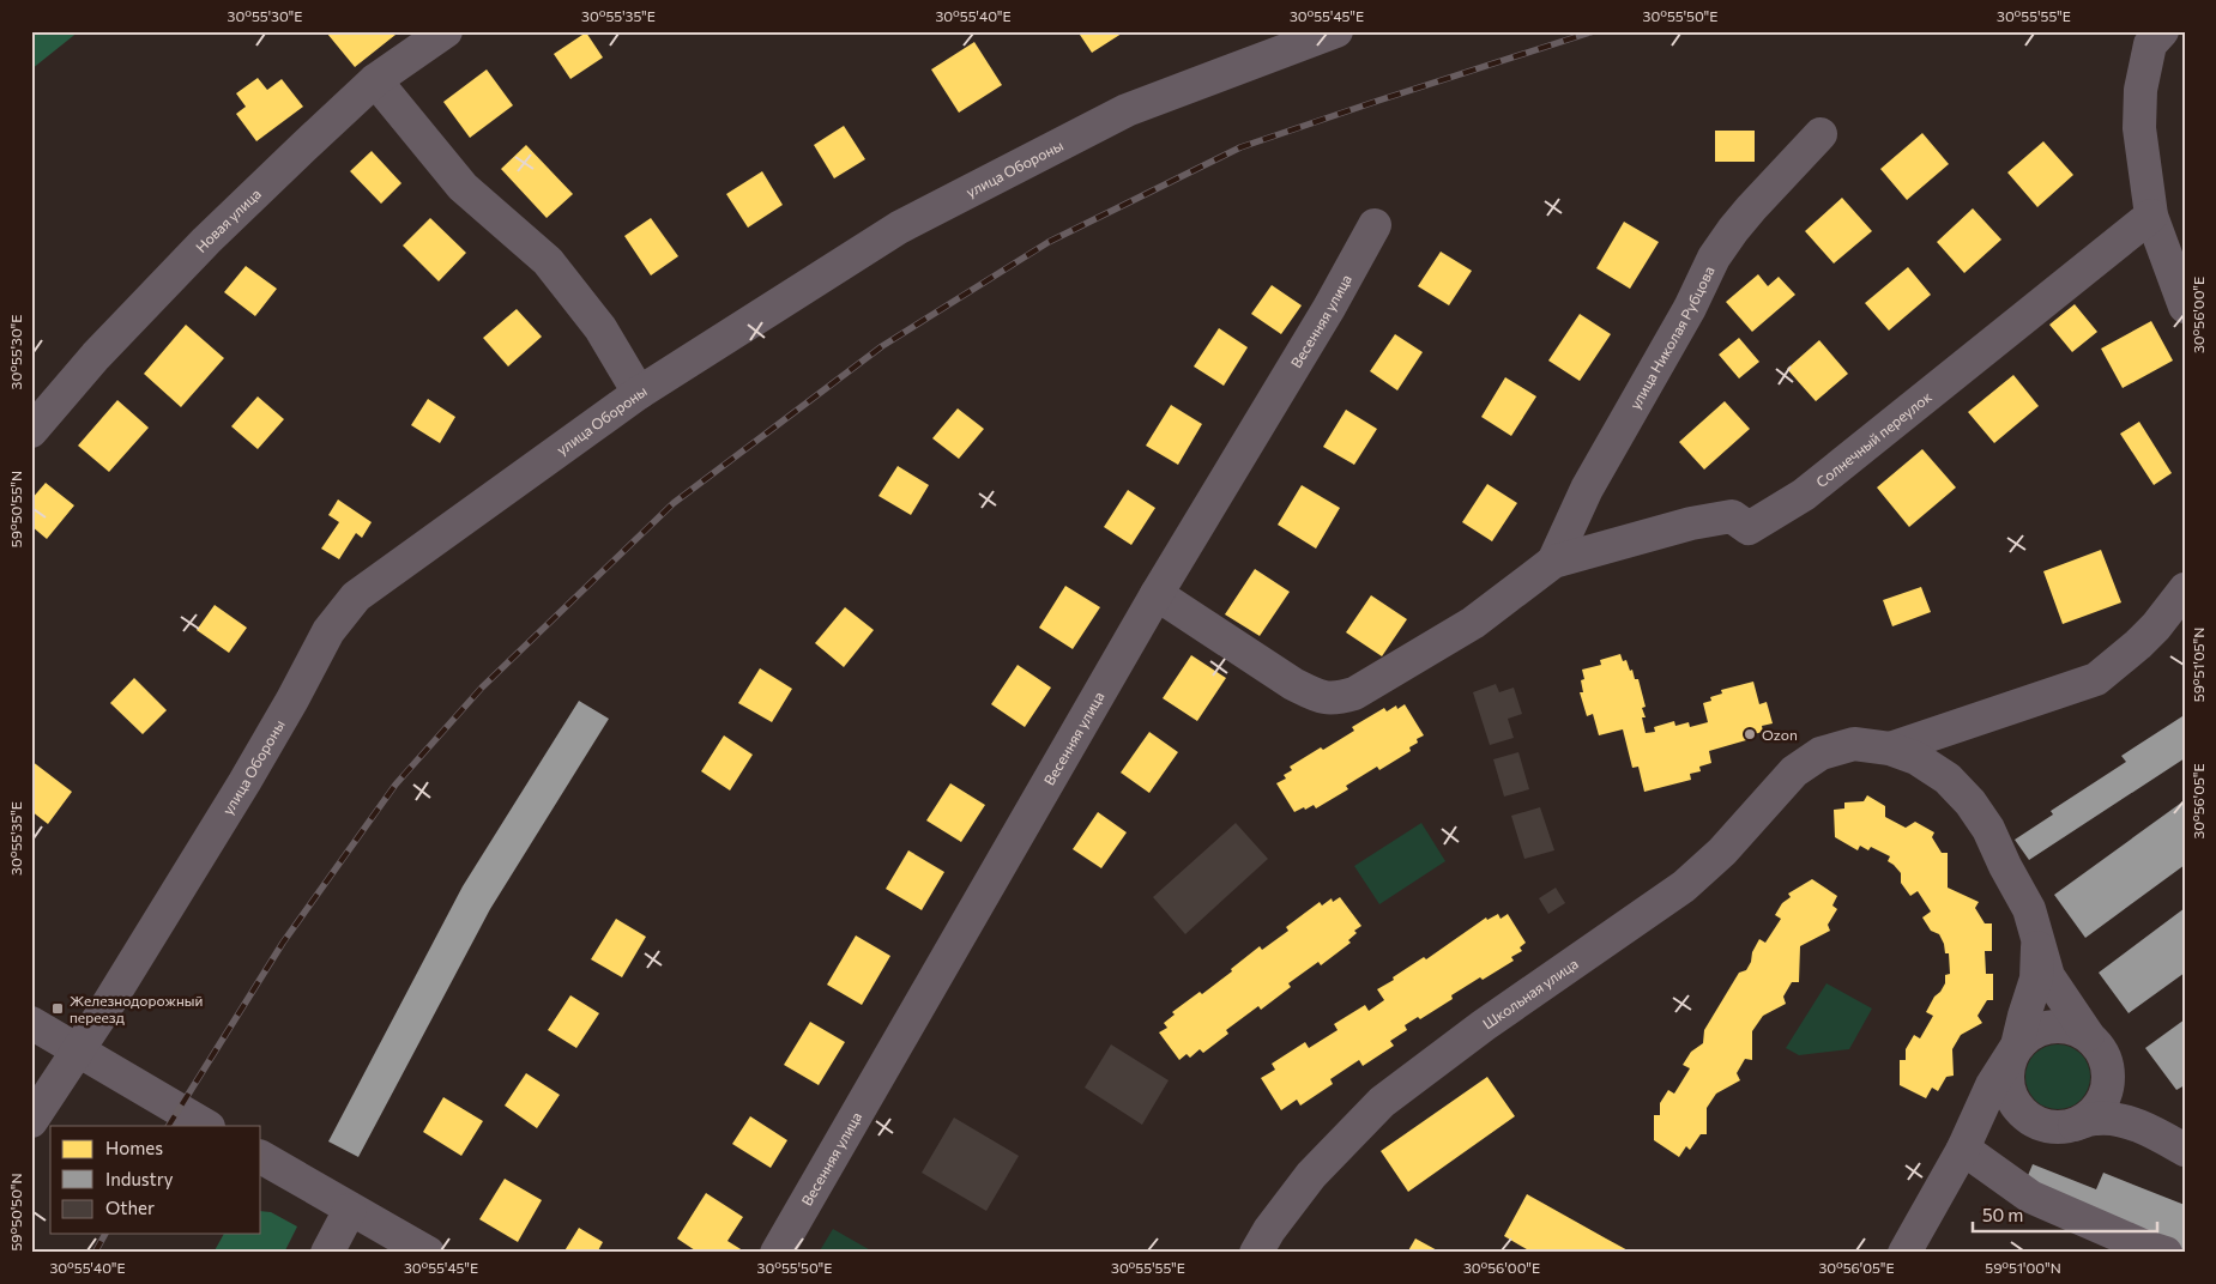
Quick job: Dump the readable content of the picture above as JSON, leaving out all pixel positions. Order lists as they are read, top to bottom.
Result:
{
  "streets": {
    "street": [
      "улица Обороны",
      "Новая улица",
      "Весенняя улица",
      "улица Николая Рубцова",
      "Солнечный переулок",
      "Школьная улица"
    ]
  },
  "crossings": [
    ["улица Николая Рубцова", "Солнечный переулок"]
  ],
  "places": {
    "other": ["Ozon"],
    "transit": ["Железнодорожный переезд"]
  },
  "legend": ["Homes", "Industry", "Other"],
  "scale_bar": "50 m",
  "coordinates": [
    "30°55'30\"E",
    "30°55'35\"E",
    "30°55'40\"E",
    "30°55'45\"E",
    "30°55'50\"E",
    "30°55'55\"E",
    "30°56'00\"E",
    "59°50'55\"N",
    "59°51'05\"N",
    "30°56'05\"E",
    "59°50'50\"N",
    "59°51'00\"N"
  ]
}
